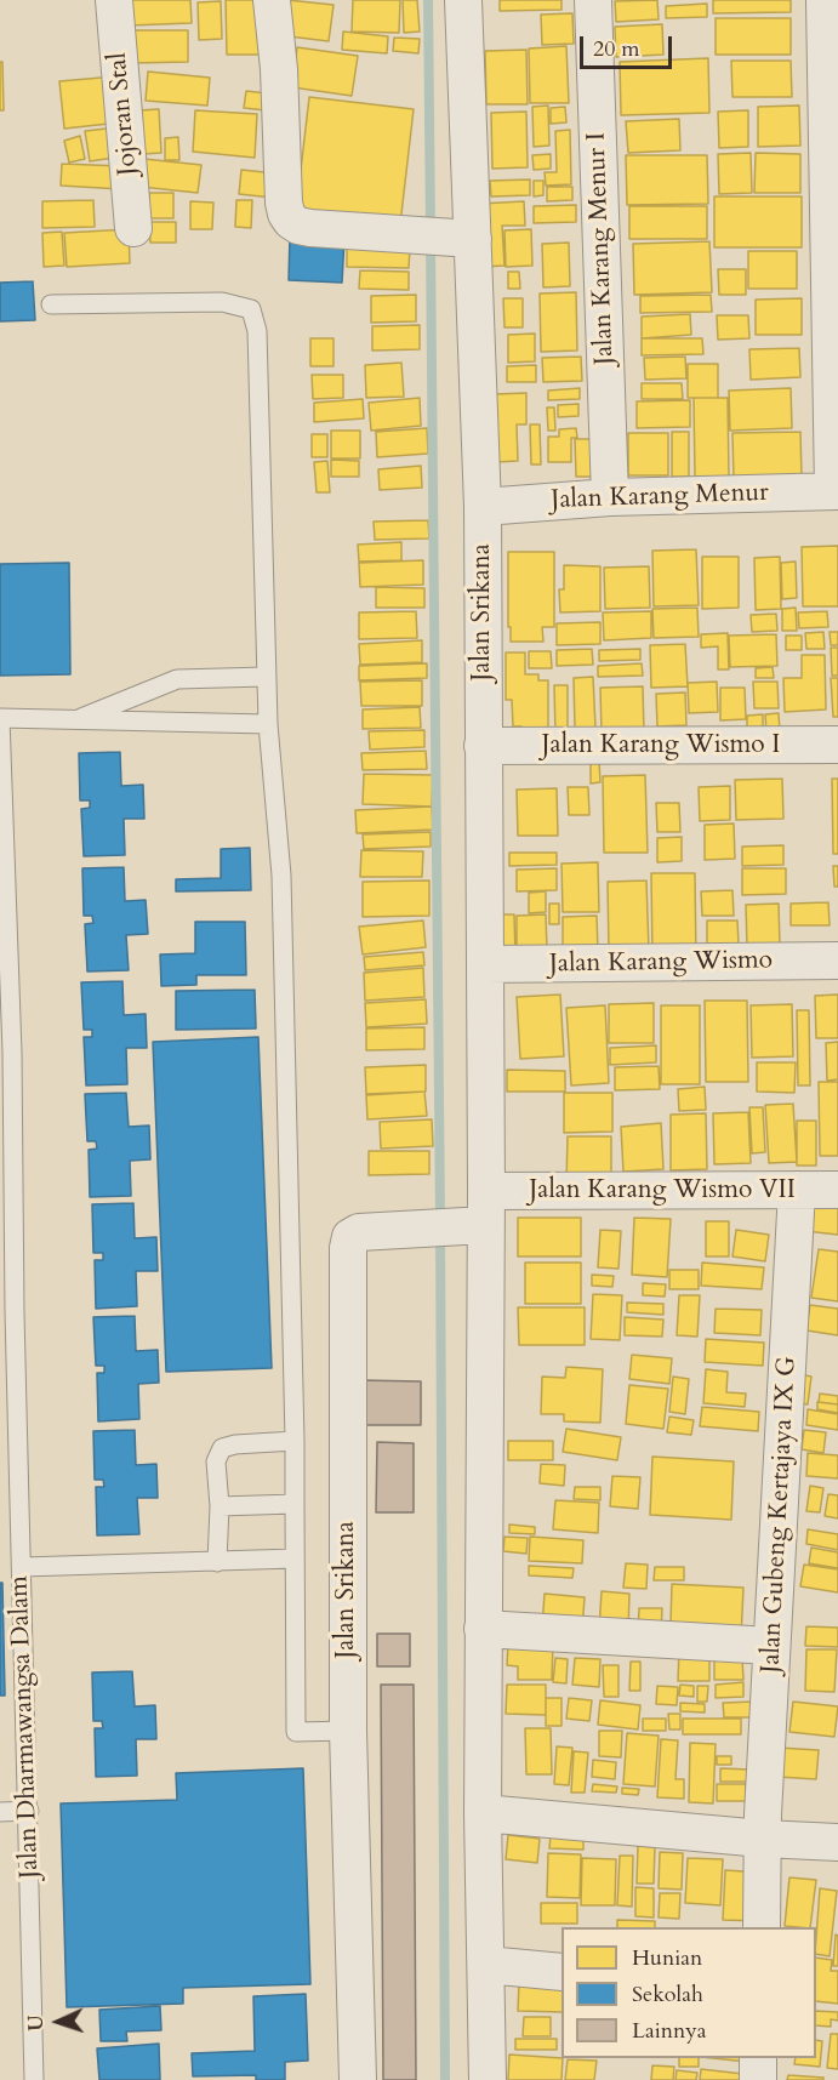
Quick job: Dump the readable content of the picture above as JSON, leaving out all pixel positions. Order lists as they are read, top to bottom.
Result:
{
  "streets": {
    "street": [
      "Jojoran Stal",
      "Jalan Karang Menur I",
      "Jalan Karang Menur",
      "Jalan Srikana",
      "Jalan Karang Wismo I",
      "Jalan Karang Wismo",
      "Jalan Karang Wismo VII",
      "Jalan Gubeng Kertajaya IX G"
    ],
    "lane": ["Jalan Dharmawangsa Dalam"]
  },
  "crossings": [
    ["Jalan Karang Menur I", "Jalan Karang Menur"],
    ["Jalan Karang Menur", "Jalan Srikana"],
    ["Jalan Srikana", "Jalan Karang Wismo I"],
    ["Jalan Srikana", "Jalan Karang Wismo"],
    ["Jalan Srikana", "Jalan Karang Wismo VII"],
    ["Jalan Karang Wismo VII", "Jalan Gubeng Kertajaya IX G"]
  ],
  "legend": ["Hunian", "Sekolah", "Lainnya"],
  "scale_bar": "20 m",
  "north": "left"
}
